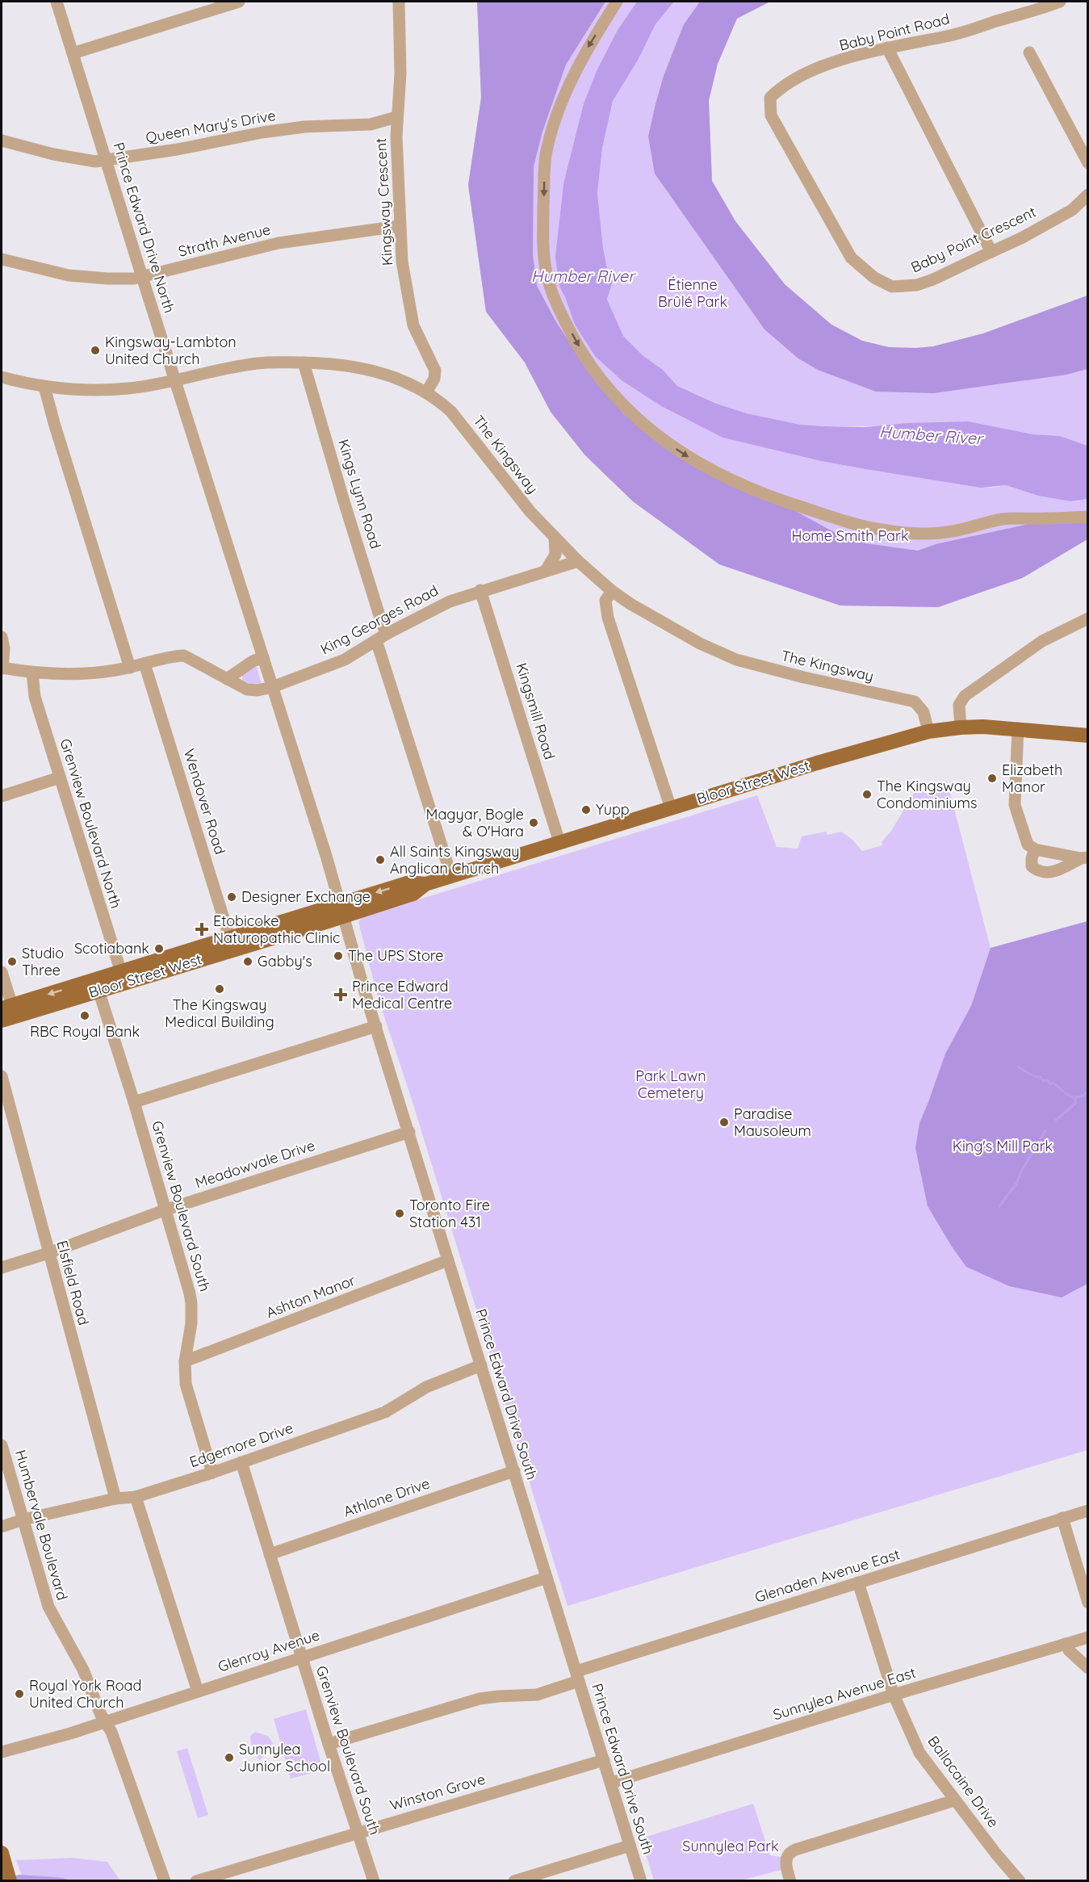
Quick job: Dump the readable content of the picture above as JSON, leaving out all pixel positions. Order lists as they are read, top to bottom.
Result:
{
  "streets": {
    "main road": ["Bloor Street West"],
    "street": [
      "Baby Point Road",
      "Queen Mary's Drive",
      "Kingsway Crescent",
      "Prince Edward Drive North",
      "Baby Point Crescent",
      "Strath Avenue",
      "The Kingsway",
      "Kings Lynn Road",
      "King Georges Road",
      "Kingsmill Road",
      "Wendover Road",
      "Grenview Boulevard North",
      "Meadowvale Drive",
      "Grenview Boulevard South",
      "Elsfield Road",
      "Ashton Manor",
      "Prince Edward Drive South",
      "Edgemore Drive",
      "Athlone Drive",
      "Humbervale Boulevard",
      "Glenaden Avenue East",
      "Glenroy Avenue",
      "Sunnylea Avenue East",
      "Ballacaine Drive",
      "Winston Grove"
    ]
  },
  "crossings": [
    ["Baby Point Road", "Baby Point Crescent"],
    ["Queen Mary's Drive", "Kingsway Crescent"],
    ["Queen Mary's Drive", "Prince Edward Drive North"],
    ["Kingsway Crescent", "Strath Avenue"],
    ["Kingsway Crescent", "The Kingsway"],
    ["Prince Edward Drive North", "Strath Avenue"],
    ["Prince Edward Drive North", "The Kingsway"],
    ["Prince Edward Drive North", "King Georges Road"],
    ["Prince Edward Drive North", "Bloor Street West"],
    ["Prince Edward Drive North", "Prince Edward Drive South"],
    ["The Kingsway", "Kings Lynn Road"],
    ["The Kingsway", "King Georges Road"],
    ["The Kingsway", "Bloor Street West"],
    ["Kings Lynn Road", "King Georges Road"],
    ["Kings Lynn Road", "Bloor Street West"],
    ["King Georges Road", "Kingsmill Road"],
    ["King Georges Road", "Wendover Road"],
    ["King Georges Road", "Grenview Boulevard North"],
    ["Kingsmill Road", "Bloor Street West"],
    ["Bloor Street West", "Wendover Road"],
    ["Bloor Street West", "Grenview Boulevard North"],
    ["Bloor Street West", "Grenview Boulevard South"],
    ["Bloor Street West", "Prince Edward Drive South"],
    ["Meadowvale Drive", "Grenview Boulevard South"],
    ["Meadowvale Drive", "Elsfield Road"],
    ["Meadowvale Drive", "Prince Edward Drive South"],
    ["Grenview Boulevard South", "Ashton Manor"],
    ["Grenview Boulevard South", "Edgemore Drive"],
    ["Grenview Boulevard South", "Athlone Drive"],
    ["Grenview Boulevard South", "Glenaden Avenue East"],
    ["Grenview Boulevard South", "Glenroy Avenue"],
    ["Grenview Boulevard South", "Winston Grove"],
    ["Elsfield Road", "Edgemore Drive"],
    ["Ashton Manor", "Prince Edward Drive South"],
    ["Prince Edward Drive South", "Edgemore Drive"],
    ["Prince Edward Drive South", "Athlone Drive"],
    ["Prince Edward Drive South", "Glenaden Avenue East"],
    ["Prince Edward Drive South", "Glenroy Avenue"],
    ["Prince Edward Drive South", "Sunnylea Avenue East"],
    ["Prince Edward Drive South", "Winston Grove"],
    ["Edgemore Drive", "Humbervale Boulevard"],
    ["Humbervale Boulevard", "Glenroy Avenue"],
    ["Glenaden Avenue East", "Ballacaine Drive"],
    ["Sunnylea Avenue East", "Ballacaine Drive"]
  ],
  "water": ["Humber River"],
  "parks": [
    "Étienne Brûlé Park",
    "Home Smith Park",
    "Park Lawn Cemetery",
    "King's Mill Park",
    "Sunnylea Park"
  ],
  "places": {
    "other": [
      "Kingsway-Lambton United Church",
      "Elizabeth Manor",
      "The Kingsway Condominiums",
      "Yupp",
      "Magyar, Bogle & O'Hara",
      "All Saints Kingsway Anglican Church",
      "Designer Exchange",
      "Scotiabank",
      "The UPS Store",
      "Studio Three",
      "Gabby's",
      "The Kingsway Medical Building",
      "RBC Royal Bank",
      "Paradise Mausoleum",
      "Toronto Fire Station 431",
      "Royal York Road United Church",
      "Sunnylea Junior School"
    ],
    "health": ["Etobicoke Naturopathic Clinic", "Prince Edward Medical Centre"]
  }
}
